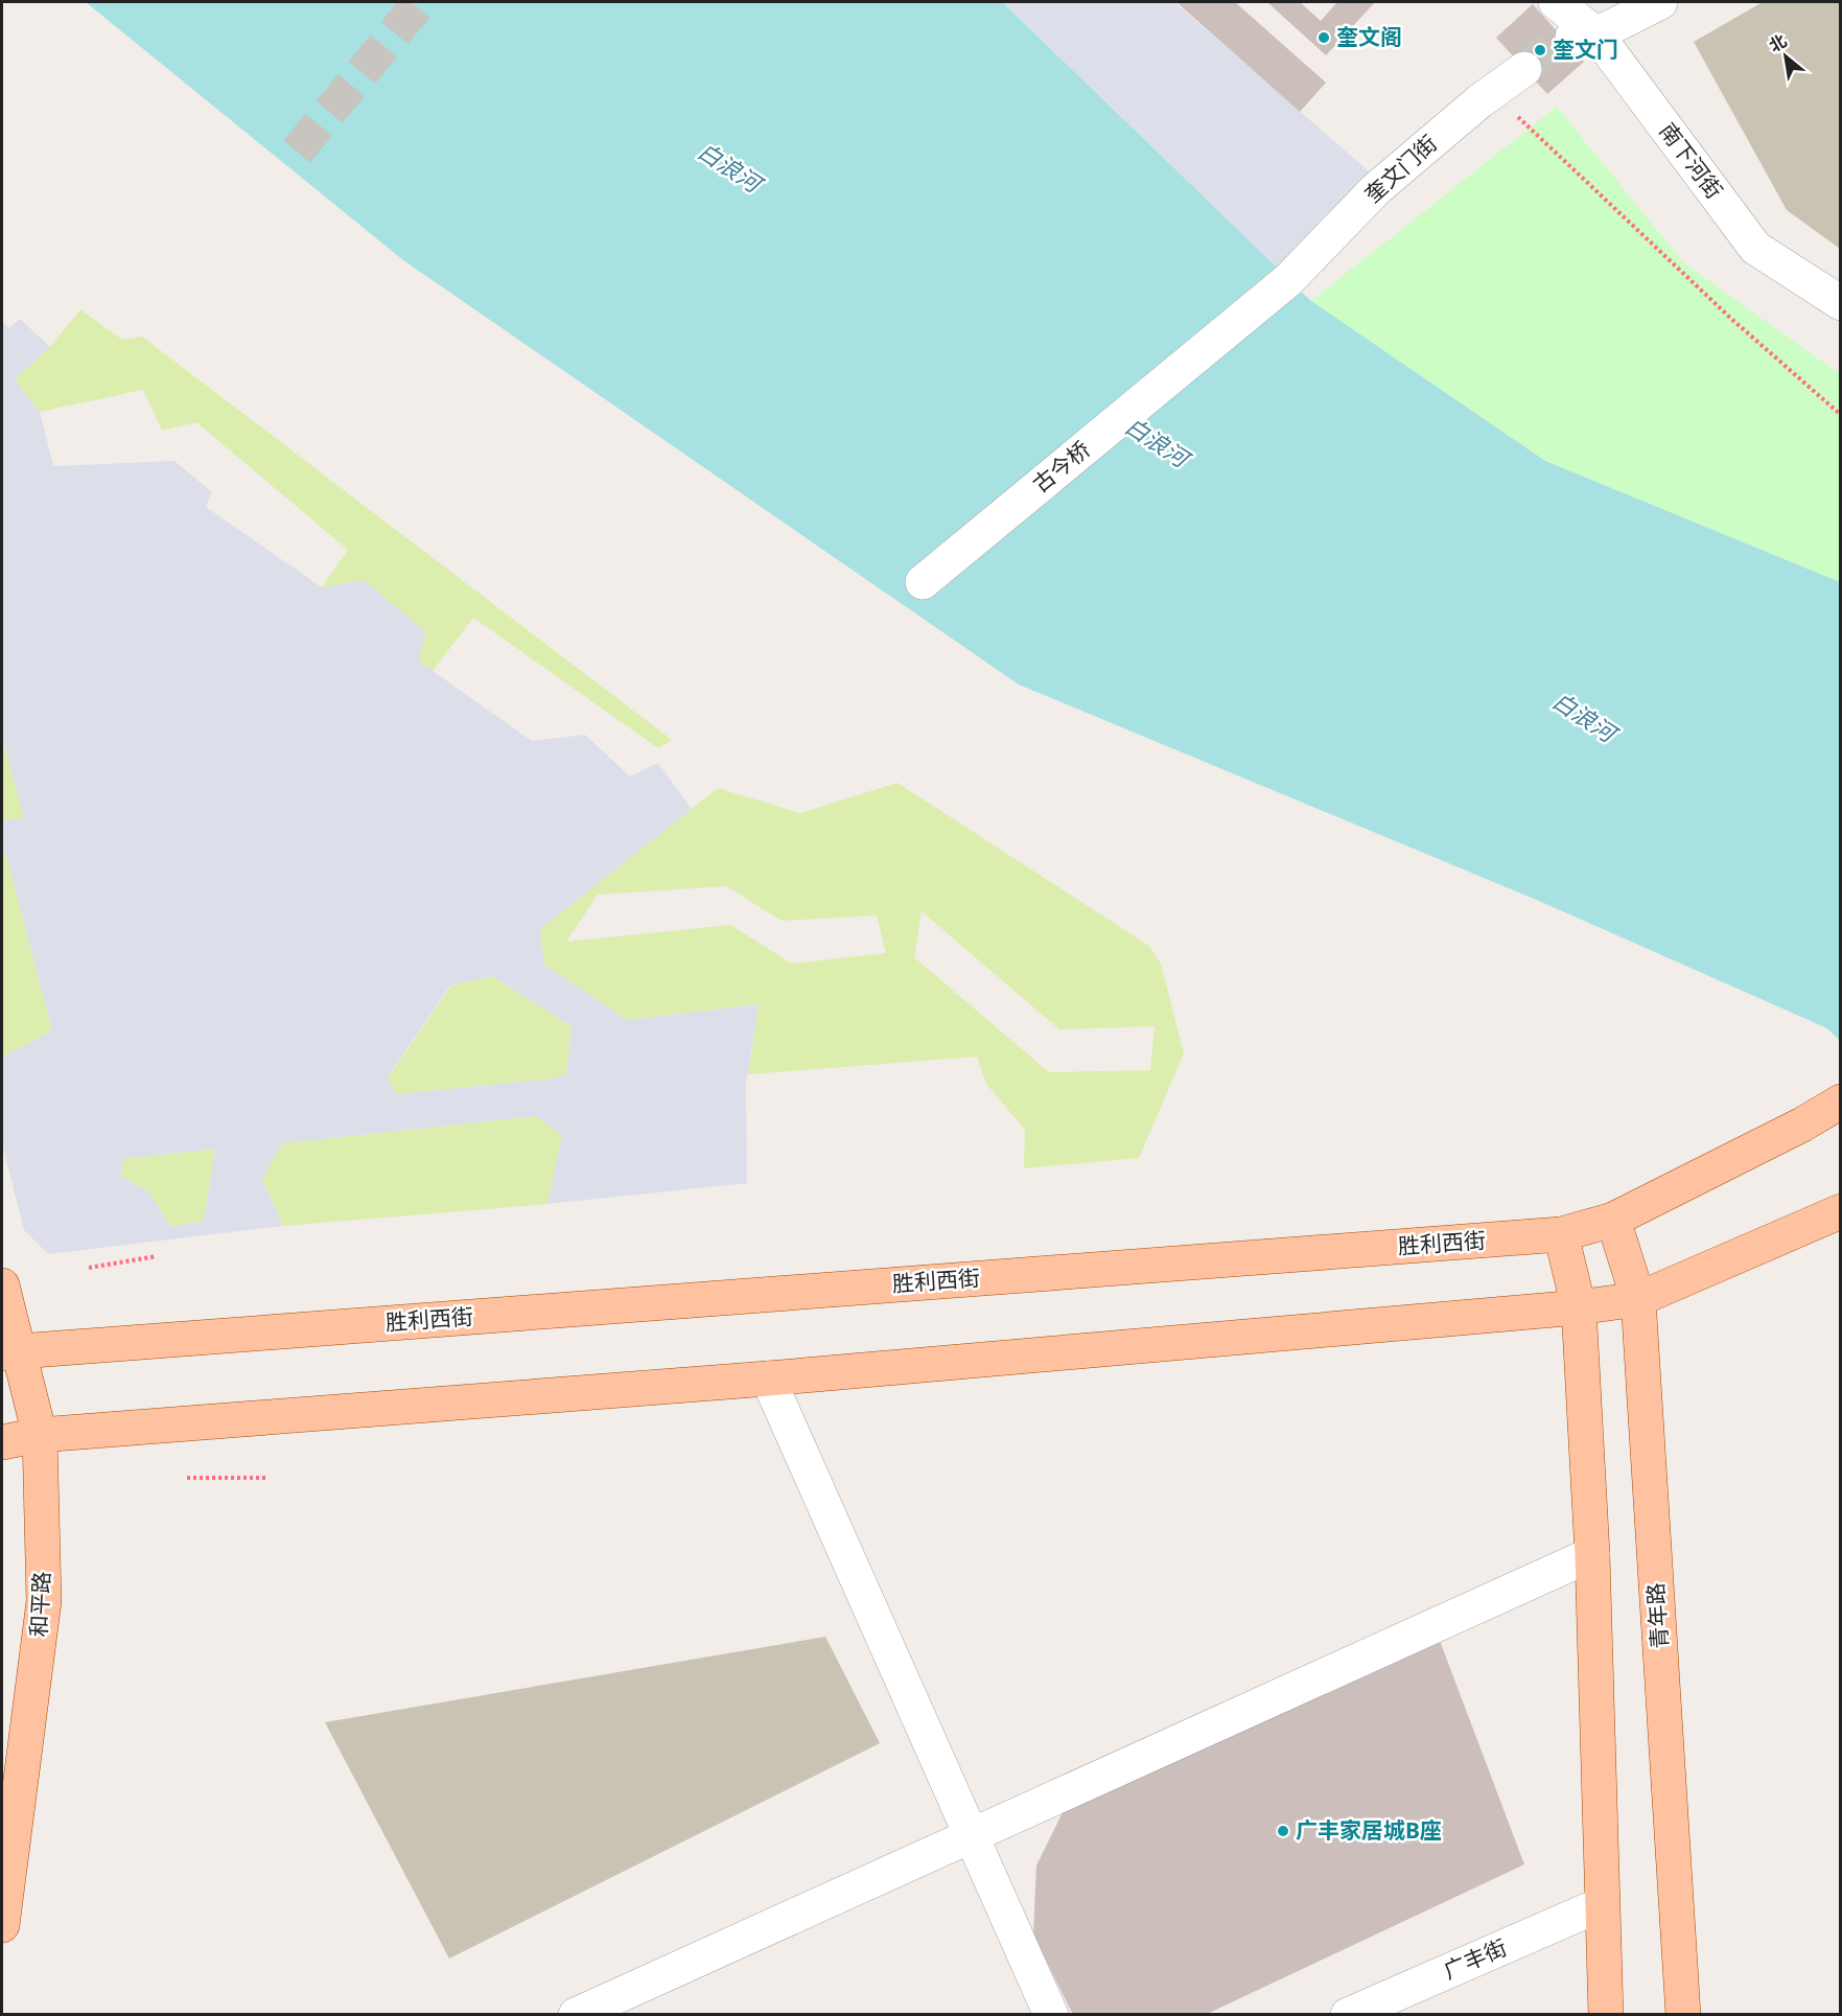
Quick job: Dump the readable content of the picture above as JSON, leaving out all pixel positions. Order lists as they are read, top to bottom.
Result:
{
  "streets": {
    "main road": ["胜利西街", "和平路", "青年路"],
    "street": [
      "南下河街",
      "奎文门街",
      "古今桥",
      "广丰街"
    ]
  },
  "crossings": [
    ["奎文门街", "古今桥"],
    ["胜利西街", "和平路"],
    ["胜利西街", "青年路"]
  ],
  "water": ["白浪河"],
  "places": ["奎文阁", "奎文门", "广丰家居城B座"],
  "north": "top left"
}
